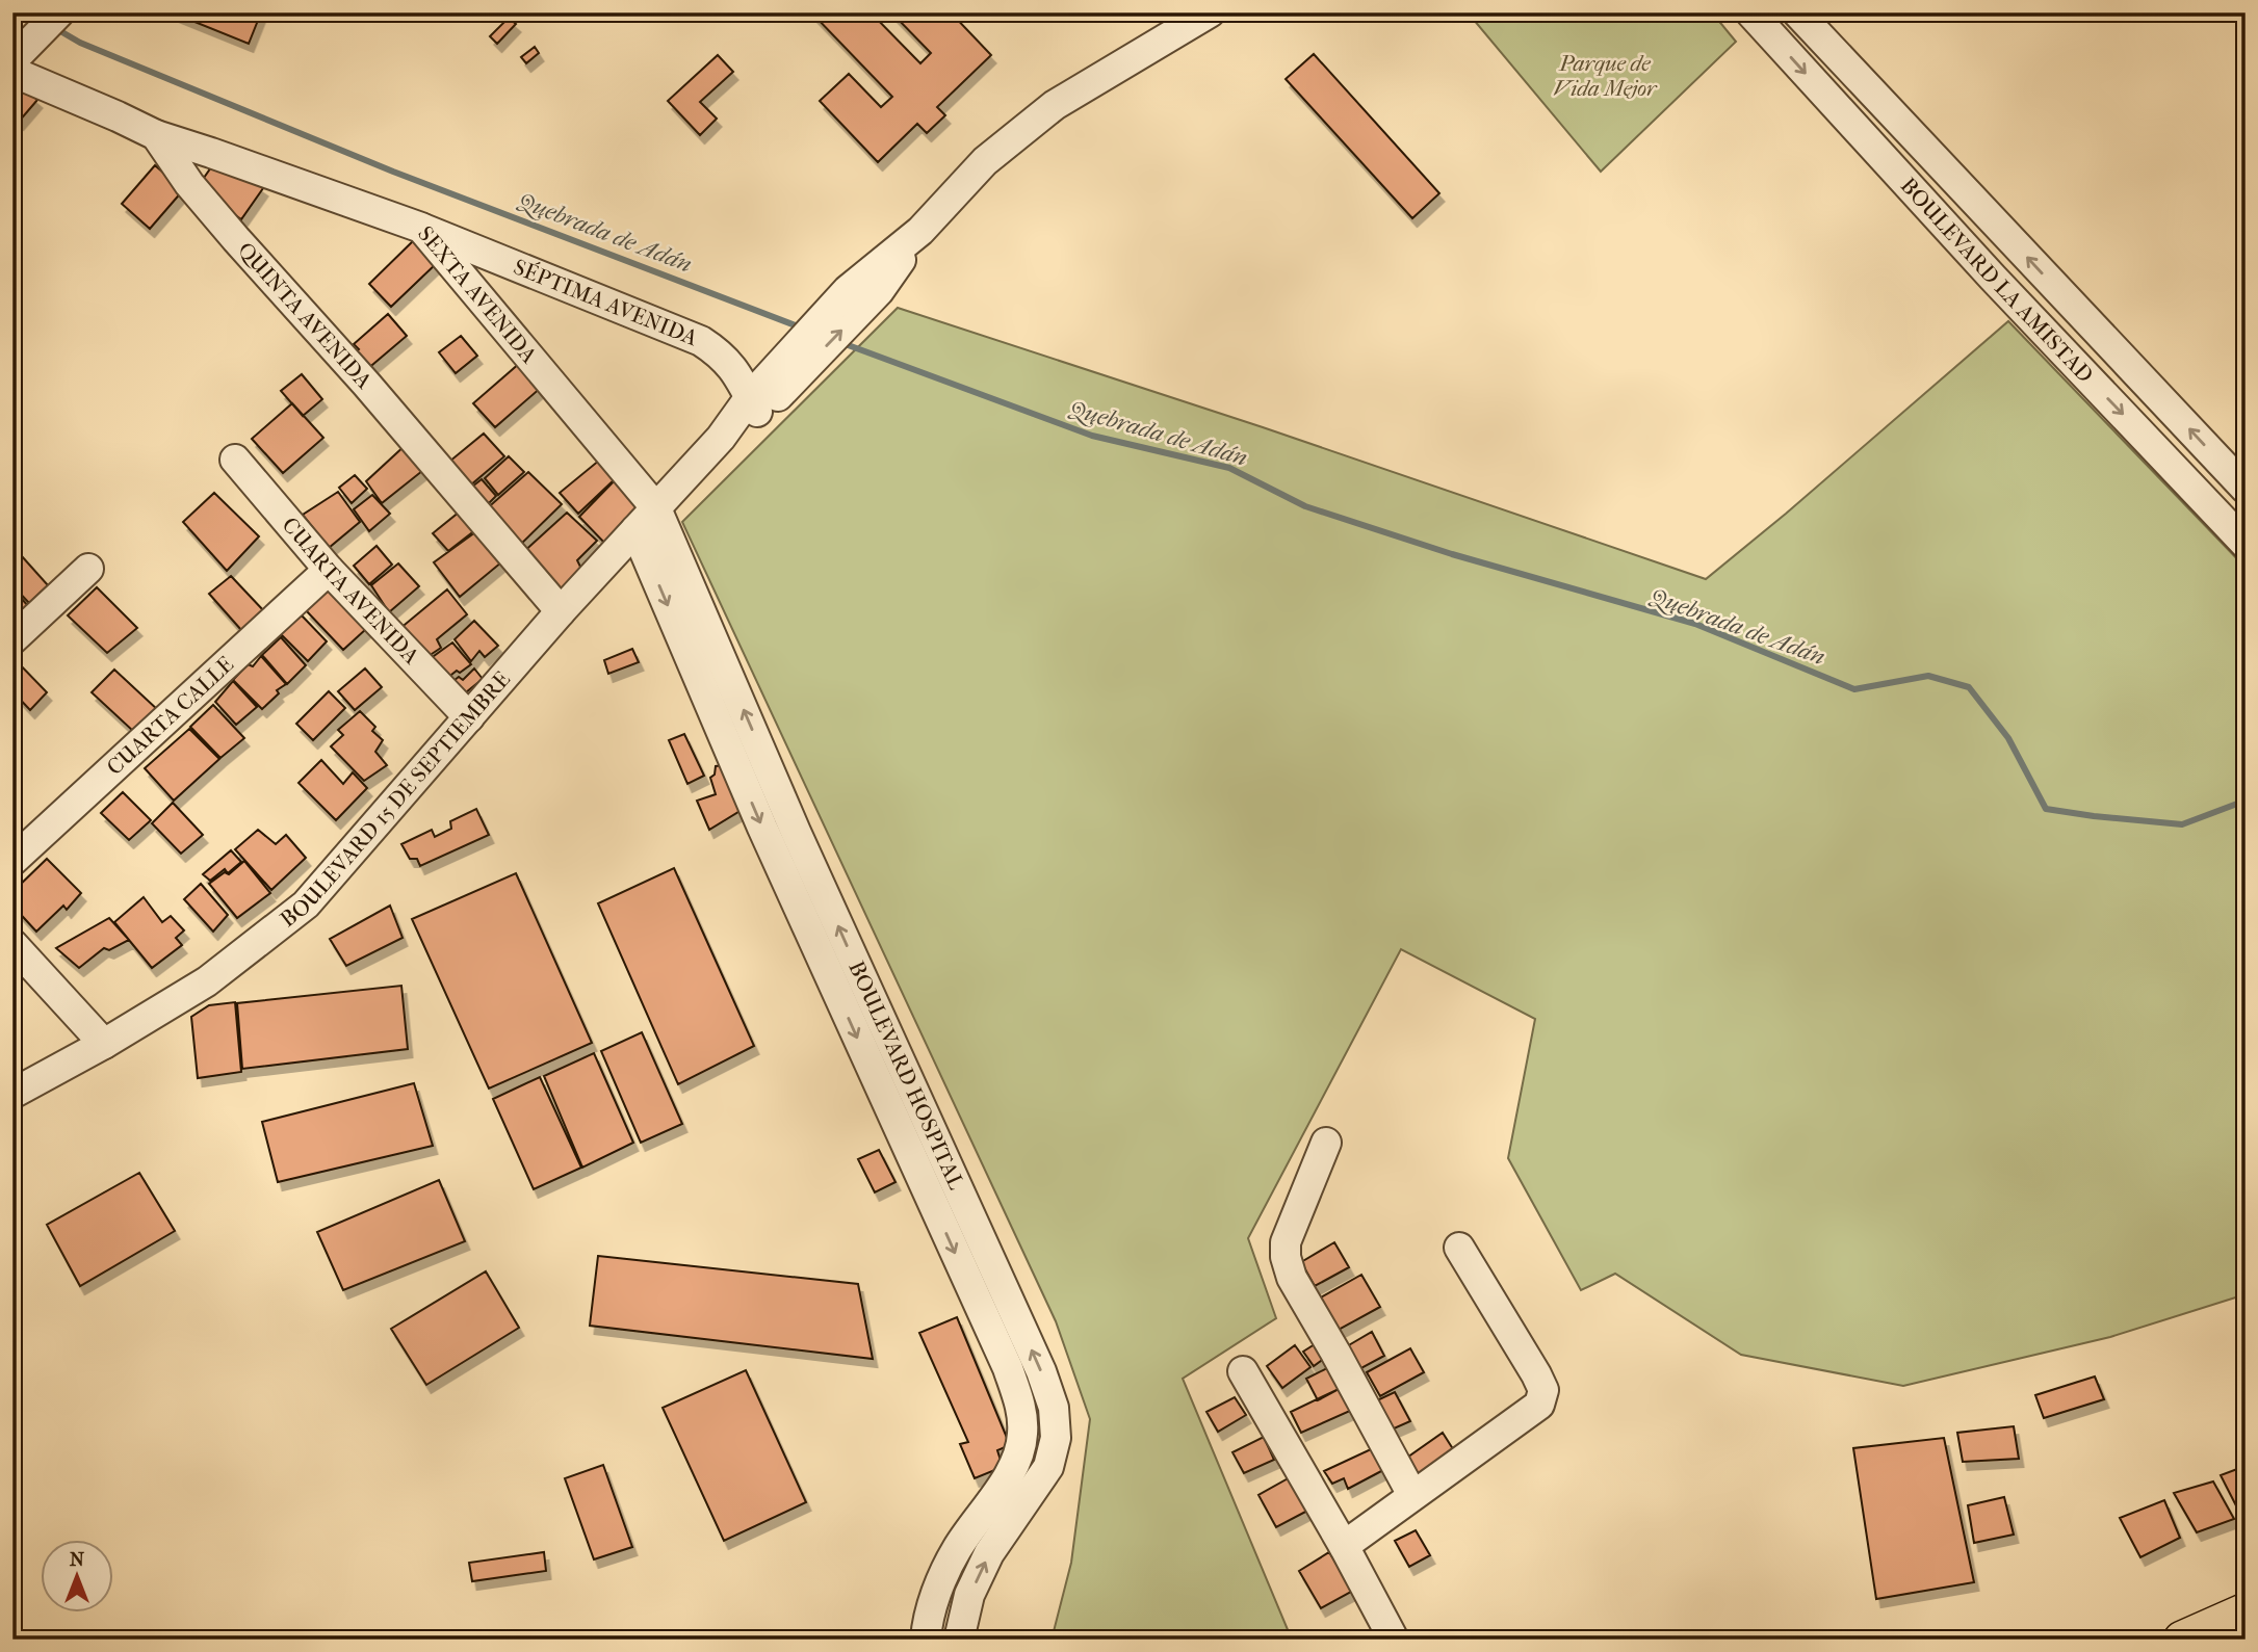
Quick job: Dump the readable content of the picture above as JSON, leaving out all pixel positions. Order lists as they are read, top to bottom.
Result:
{
  "streets": {
    "street": [
      "BOULEVARD LA AMISTAD",
      "SEXTA AVENIDA",
      "SÉPTIMA AVENIDA",
      "QUINTA AVENIDA",
      "CUARTA AVENIDA",
      "CUARTA CALLE",
      "BOULEVARD 15 DE SEPTIEMBRE",
      "BOULEVARD HOSPITAL"
    ]
  },
  "crossings": [
    ["SEXTA AVENIDA", "SÉPTIMA AVENIDA"],
    ["SEXTA AVENIDA", "QUINTA AVENIDA"],
    ["SEXTA AVENIDA", "BOULEVARD 15 DE SEPTIEMBRE"],
    ["SEXTA AVENIDA", "BOULEVARD HOSPITAL"],
    ["SÉPTIMA AVENIDA", "BOULEVARD 15 DE SEPTIEMBRE"],
    ["QUINTA AVENIDA", "BOULEVARD 15 DE SEPTIEMBRE"],
    ["CUARTA AVENIDA", "CUARTA CALLE"],
    ["CUARTA AVENIDA", "BOULEVARD 15 DE SEPTIEMBRE"],
    ["BOULEVARD 15 DE SEPTIEMBRE", "BOULEVARD HOSPITAL"]
  ],
  "water": ["Quebrada de Adán"],
  "parks": ["Parque de Vida Mejor"],
  "north": "top"
}
